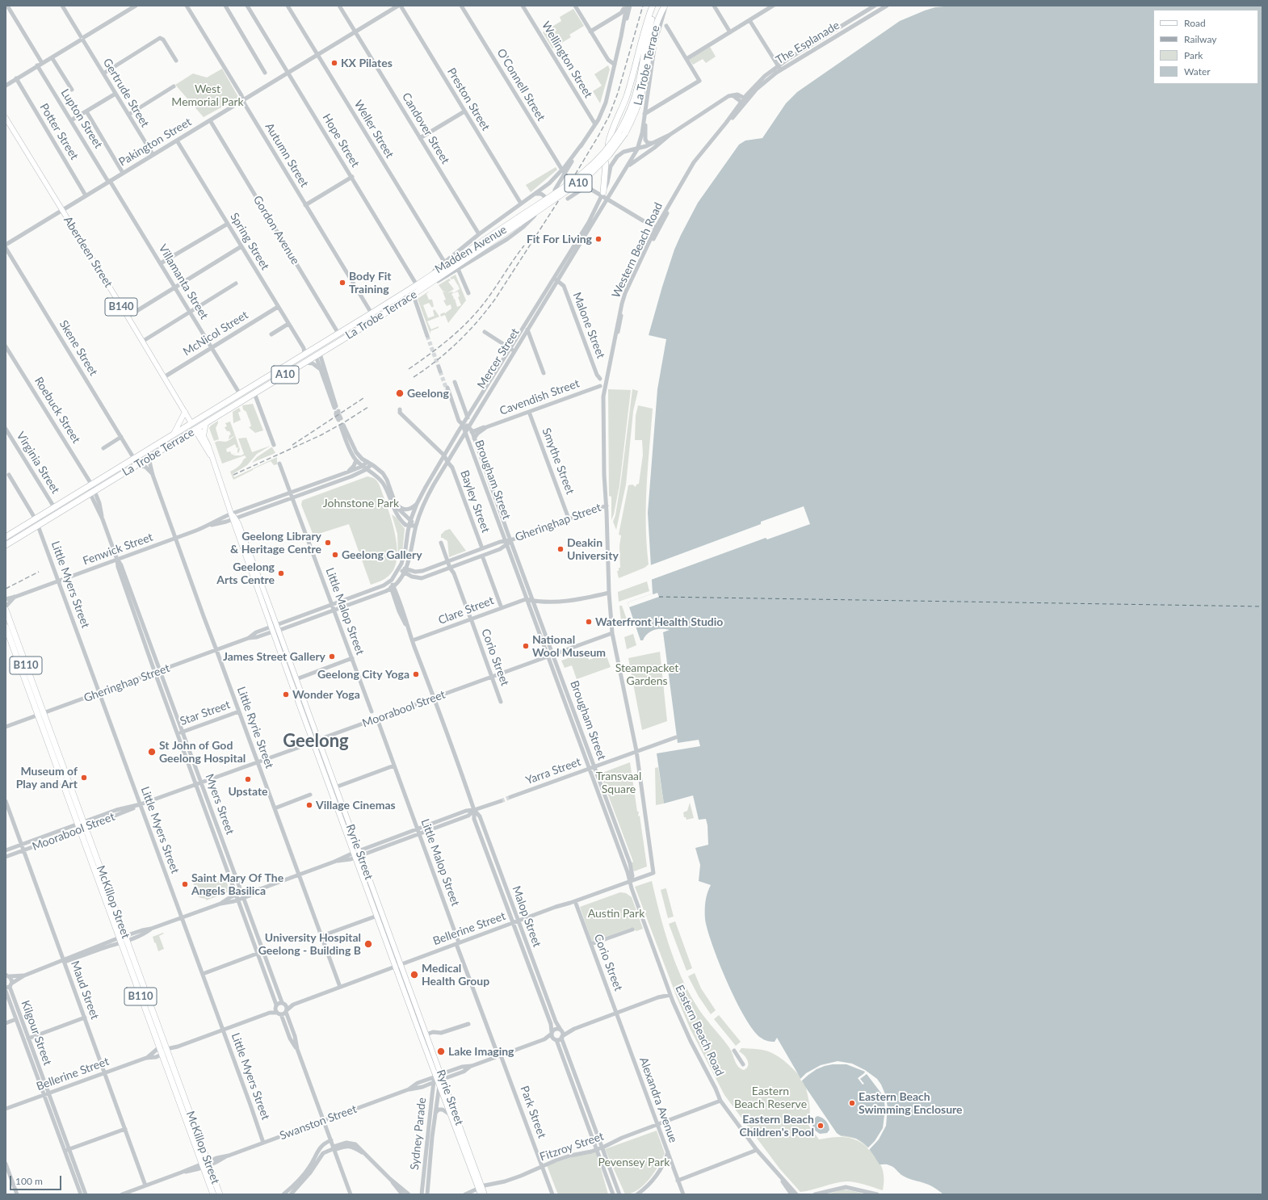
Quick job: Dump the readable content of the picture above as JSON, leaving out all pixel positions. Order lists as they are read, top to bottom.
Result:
{
  "streets": {
    "highway": [
      "La Trobe Terrace",
      "A10",
      "Gordon Avenue",
      "B140",
      "B110",
      "McKillop Street"
    ],
    "main road": ["Aberdeen Street", "Ryrie Street", "Swanston Street"],
    "street": [
      "The Esplanade",
      "Wellington Street",
      "O'Connell Street",
      "Gertrude Street",
      "Preston Street",
      "Lupton Street",
      "Candover Street",
      "Weller Street",
      "Potter Street",
      "Hope Street",
      "Pakington Street",
      "Autumn Street",
      "Spring Street",
      "Madden Avenue",
      "Western Beach Road",
      "Villamanta Street",
      "Malone Street",
      "McNicol Street",
      "Skene Street",
      "Mercer Street",
      "Cavendish Street",
      "Roebuck Street",
      "Smythe Street",
      "Virginia Street",
      "Brougham Street",
      "Bayley Street",
      "Gheringhap Street",
      "Fenwick Street",
      "Little Myers Street",
      "Clare Street",
      "Little Malop Street",
      "Corio Street",
      "Moorabool Street",
      "Star Street",
      "Little Ryrie Street",
      "Yarra Street",
      "Myers Street",
      "Malop Street",
      "Bellerine Street",
      "Maud Street",
      "Eastern Beach Road",
      "Kilgour Street",
      "Alexandra Avenue",
      "Park Street",
      "Sydney Parade",
      "Fitzroy Street"
    ]
  },
  "crossings": [
    ["The Esplanade", "Western Beach Road"],
    ["Wellington Street", "Madden Avenue"],
    ["La Trobe Terrace", "Hope Street"],
    ["La Trobe Terrace", "Autumn Street"],
    ["La Trobe Terrace", "Gordon Avenue"],
    ["La Trobe Terrace", "Spring Street"],
    ["La Trobe Terrace", "Madden Avenue"],
    ["La Trobe Terrace", "Aberdeen Street"],
    ["La Trobe Terrace", "Villamanta Street"],
    ["La Trobe Terrace", "B140"],
    ["La Trobe Terrace", "Skene Street"],
    ["La Trobe Terrace", "Roebuck Street"],
    ["La Trobe Terrace", "Virginia Street"],
    ["La Trobe Terrace", "Little Myers Street"],
    ["La Trobe Terrace", "Little Ryrie Street"],
    ["La Trobe Terrace", "Myers Street"],
    ["La Trobe Terrace", "Ryrie Street"],
    ["O'Connell Street", "Madden Avenue"],
    ["Gertrude Street", "Pakington Street"],
    ["Preston Street", "Madden Avenue"],
    ["Lupton Street", "Pakington Street"],
    ["Lupton Street", "Villamanta Street"],
    ["Candover Street", "Pakington Street"],
    ["Candover Street", "Madden Avenue"],
    ["Weller Street", "Pakington Street"],
    ["Weller Street", "Madden Avenue"],
    ["Potter Street", "Pakington Street"],
    ["Hope Street", "Pakington Street"],
    ["Pakington Street", "Autumn Street"],
    ["Pakington Street", "Gordon Avenue"],
    ["Pakington Street", "Spring Street"],
    ["Pakington Street", "Aberdeen Street"],
    ["Pakington Street", "Villamanta Street"],
    ["Spring Street", "McNicol Street"],
    ["Western Beach Road", "Gheringhap Street"],
    ["Western Beach Road", "Moorabool Street"],
    ["Aberdeen Street", "B140"],
    ["Aberdeen Street", "McNicol Street"],
    ["Villamanta Street", "McNicol Street"],
    ["B140", "Ryrie Street"],
    ["Malone Street", "Mercer Street"],
    ["Mercer Street", "Brougham Street"],
    ["Mercer Street", "Bayley Street"],
    ["Mercer Street", "Gheringhap Street"],
    ["Cavendish Street", "Smythe Street"],
    ["Cavendish Street", "Brougham Street"],
    ["Roebuck Street", "Myers Street"],
    ["Smythe Street", "Gheringhap Street"],
    ["Brougham Street", "Gheringhap Street"],
    ["Brougham Street", "Clare Street"],
    ["Brougham Street", "Moorabool Street"],
    ["Brougham Street", "Yarra Street"],
    ["Brougham Street", "Bellerine Street"],
    ["Brougham Street", "Eastern Beach Road"],
    ["Bayley Street", "Gheringhap Street"],
    ["Gheringhap Street", "Little Myers Street"],
    ["Gheringhap Street", "Little Malop Street"],
    ["Gheringhap Street", "Corio Street"],
    ["Gheringhap Street", "Little Ryrie Street"],
    ["Gheringhap Street", "Myers Street"],
    ["Gheringhap Street", "Ryrie Street"],
    ["Gheringhap Street", "McKillop Street"],
    ["Gheringhap Street", "Malop Street"],
    ["Fenwick Street", "Little Myers Street"],
    ["Fenwick Street", "Little Malop Street"],
    ["Fenwick Street", "Little Ryrie Street"],
    ["Fenwick Street", "Myers Street"],
    ["Fenwick Street", "Ryrie Street"],
    ["Little Myers Street", "Moorabool Street"],
    ["Little Myers Street", "Swanston Street"],
    ["Clare Street", "Corio Street"],
    ["Clare Street", "Malop Street"],
    ["Little Malop Street", "Moorabool Street"],
    ["Little Malop Street", "Bellerine Street"],
    ["Little Malop Street", "Park Street"],
    ["Little Malop Street", "Swanston Street"],
    ["Corio Street", "Moorabool Street"],
    ["Corio Street", "Bellerine Street"],
    ["Corio Street", "Alexandra Avenue"],
    ["Moorabool Street", "Little Ryrie Street"],
    ["Moorabool Street", "Myers Street"],
    ["Moorabool Street", "Ryrie Street"],
    ["Moorabool Street", "McKillop Street"],
    ["Moorabool Street", "Malop Street"],
    ["Moorabool Street", "Maud Street"],
    ["Star Street", "Little Ryrie Street"],
    ["Star Street", "Myers Street"],
    ["Little Ryrie Street", "Bellerine Street"],
    ["Yarra Street", "Bellerine Street"],
    ["Myers Street", "Bellerine Street"],
    ["Myers Street", "Swanston Street"],
    ["Ryrie Street", "Bellerine Street"],
    ["Ryrie Street", "Swanston Street"],
    ["Ryrie Street", "Sydney Parade"],
    ["Ryrie Street", "Fitzroy Street"],
    ["McKillop Street", "Bellerine Street"],
    ["McKillop Street", "Swanston Street"],
    ["Malop Street", "Bellerine Street"],
    ["Malop Street", "Swanston Street"],
    ["Bellerine Street", "Maud Street"],
    ["Bellerine Street", "Eastern Beach Road"],
    ["Bellerine Street", "Kilgour Street"],
    ["Maud Street", "Swanston Street"],
    ["Eastern Beach Road", "Fitzroy Street"],
    ["Alexandra Avenue", "Fitzroy Street"],
    ["Park Street", "Swanston Street"],
    ["Park Street", "Fitzroy Street"],
    ["Swanston Street", "Sydney Parade"]
  ],
  "districts": ["Geelong"],
  "parks": [
    "West Memorial Park",
    "Johnstone Park",
    "Steampacket Gardens",
    "Transvaal Square",
    "Austin Park",
    "Eastern Beach Reserve",
    "Pevensey Park"
  ],
  "places": [
    "KX Pilates",
    "Fit For Living",
    "Body Fit Training",
    "Geelong",
    "Geelong Library & Heritage Centre",
    "Deakin University",
    "Geelong Gallery",
    "Geelong Arts Centre",
    "Waterfront Health Studio",
    "National Wool Museum",
    "James Street Gallery",
    "Geelong City Yoga",
    "Wonder Yoga",
    "St John of God Geelong Hospital",
    "Museum of Play and Art",
    "Upstate",
    "Village Cinemas",
    "Saint Mary Of The Angels Basilica",
    "University Hospital Geelong - Building B",
    "Medical Health Group",
    "Lake Imaging",
    "Eastern Beach Swimming Enclosure",
    "Eastern Beach Children's Pool"
  ],
  "legend": [
    "Road",
    "Railway",
    "Park",
    "Water"
  ],
  "scale_bar": "100 m"
}
